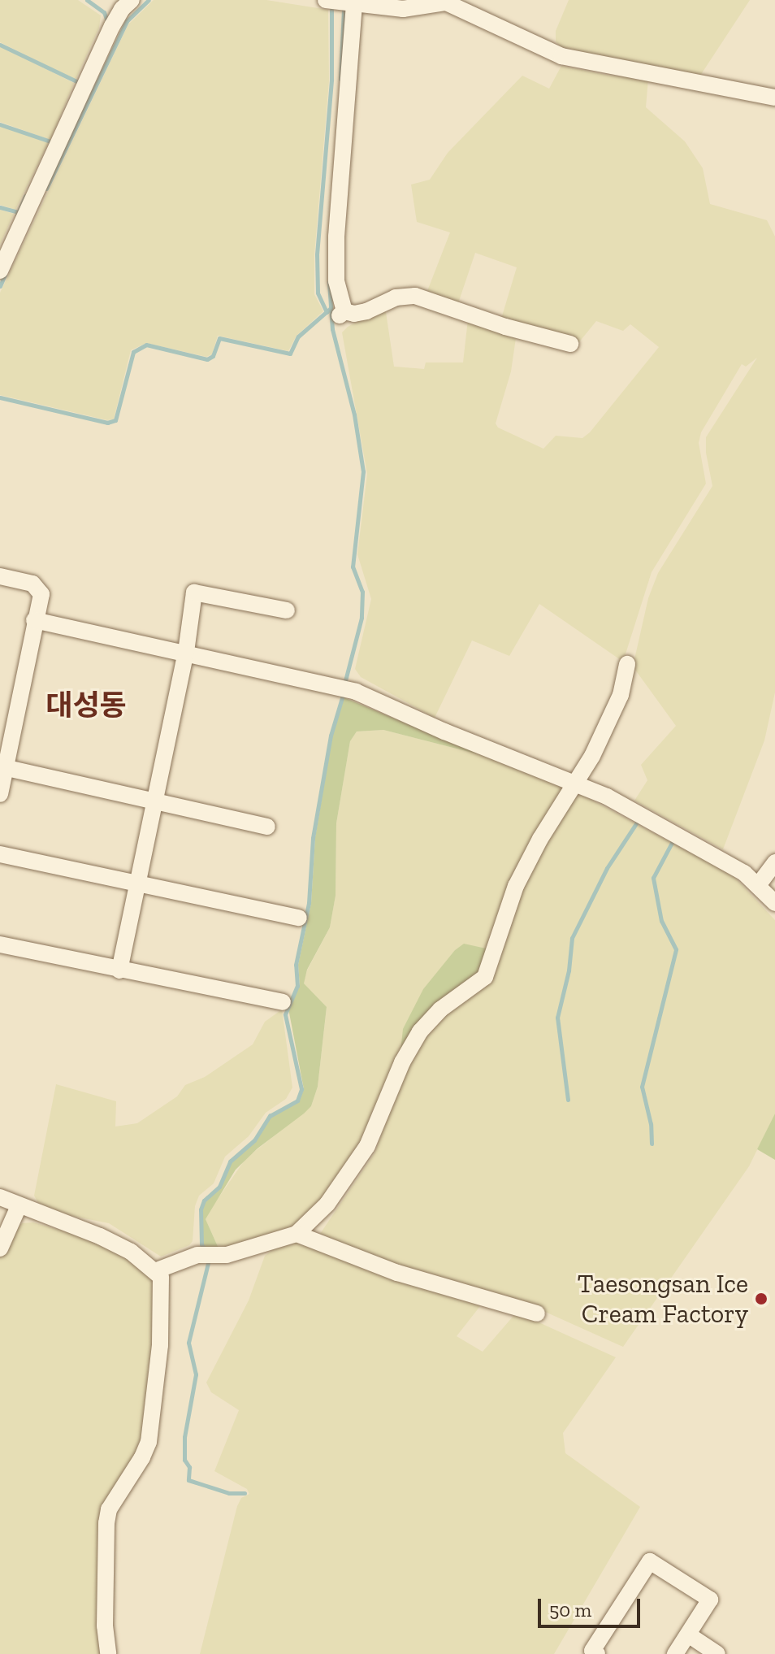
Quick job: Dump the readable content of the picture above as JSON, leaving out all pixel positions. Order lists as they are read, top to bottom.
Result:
{
  "districts": ["대성동"],
  "places": ["Taesongsan Ice Cream Factory"],
  "scale_bar": "50 m"
}
